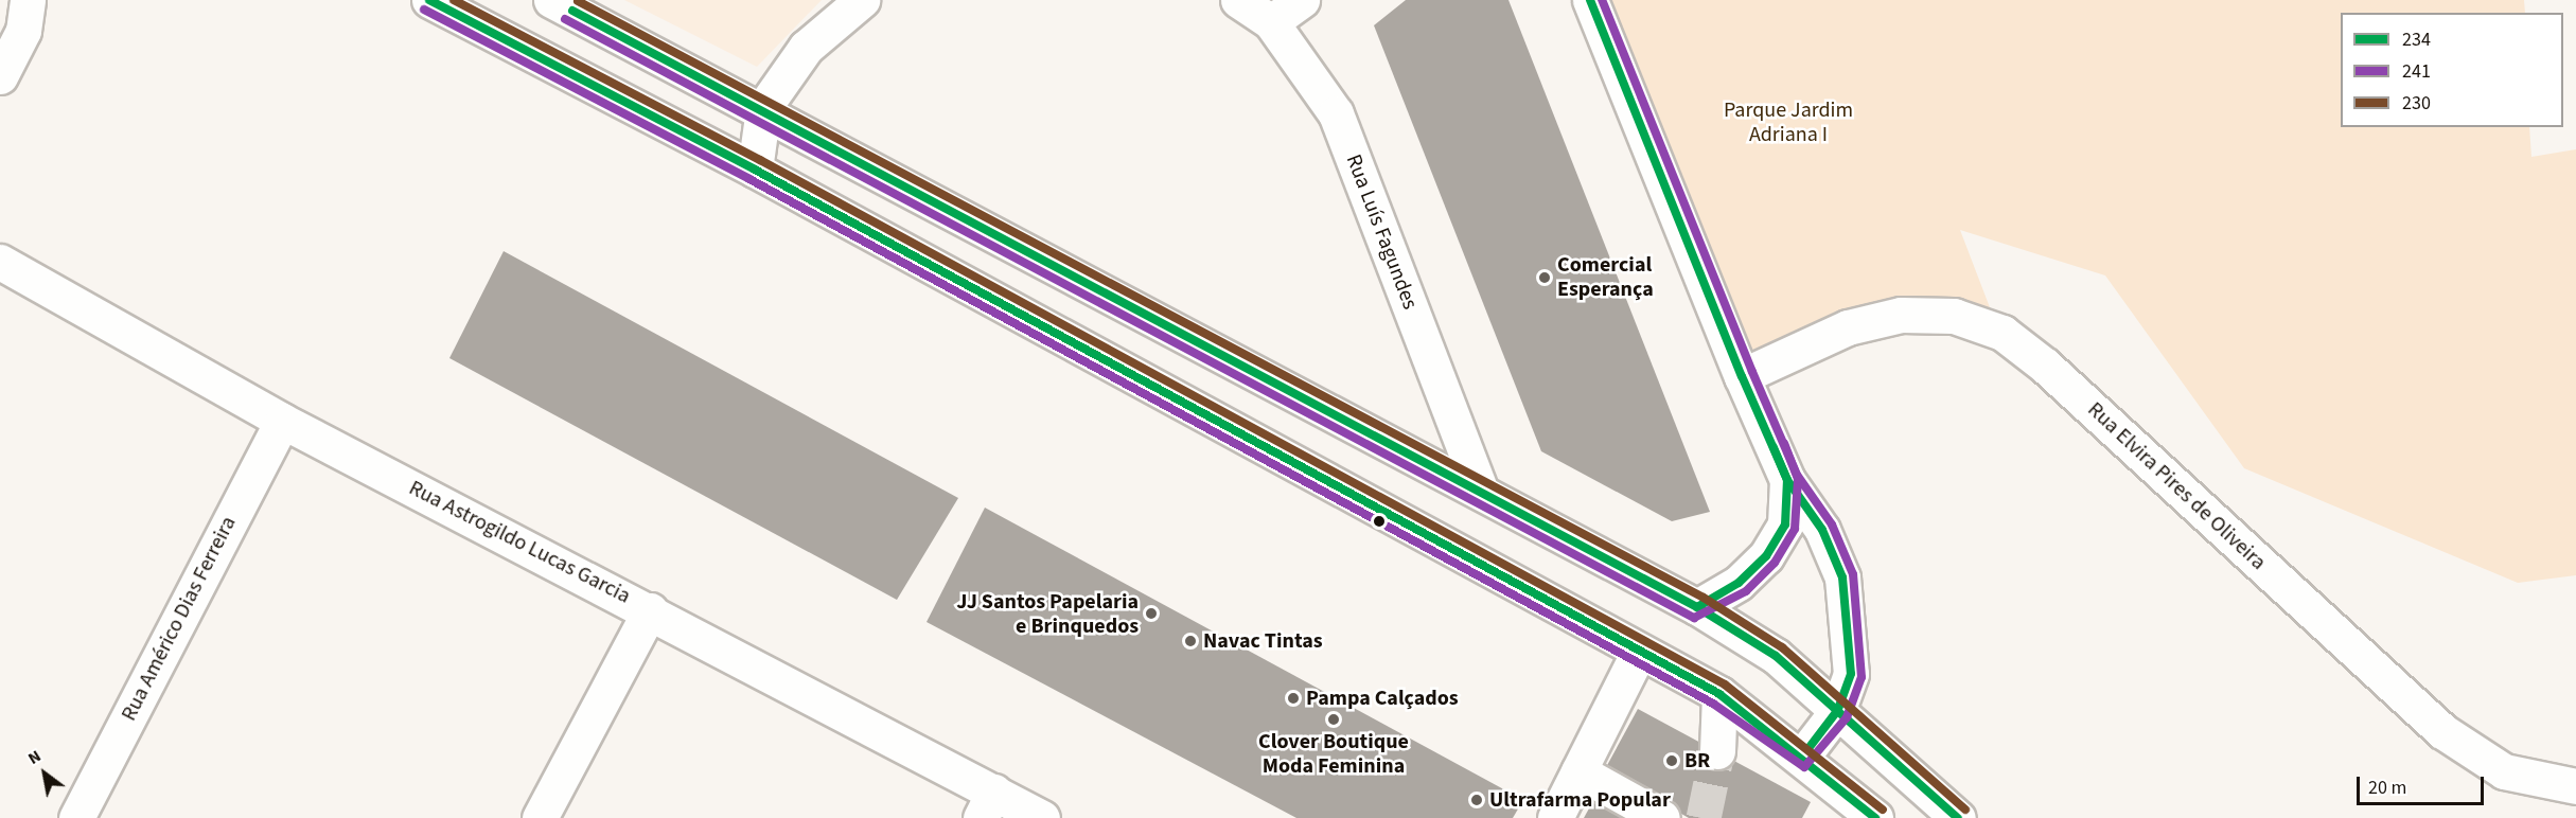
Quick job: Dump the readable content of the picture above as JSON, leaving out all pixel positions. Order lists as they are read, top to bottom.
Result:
{
  "streets": {
    "street": [
      "Rua Luís Fagundes",
      "Rua Elvira Pires de Oliveira",
      "Rua Astrogildo Lucas Garcia",
      "Rua Américo Dias Ferreira"
    ]
  },
  "crossings": [
    ["Rua Astrogildo Lucas Garcia", "Rua Américo Dias Ferreira"]
  ],
  "parks": ["Parque Jardim Adriana I"],
  "places": [
    "Comercial Esperança",
    "JJ Santos Papelaria e Brinquedos",
    "Navac Tintas",
    "Pampa Calçados",
    "Clover Boutique Moda Feminina",
    "BR",
    "Ultrafarma Popular"
  ],
  "lines": ["transit line 234", "transit line 241", "transit line 230"],
  "legend": ["234", "241", "230"],
  "scale_bar": "20 m",
  "north": "top left"
}
